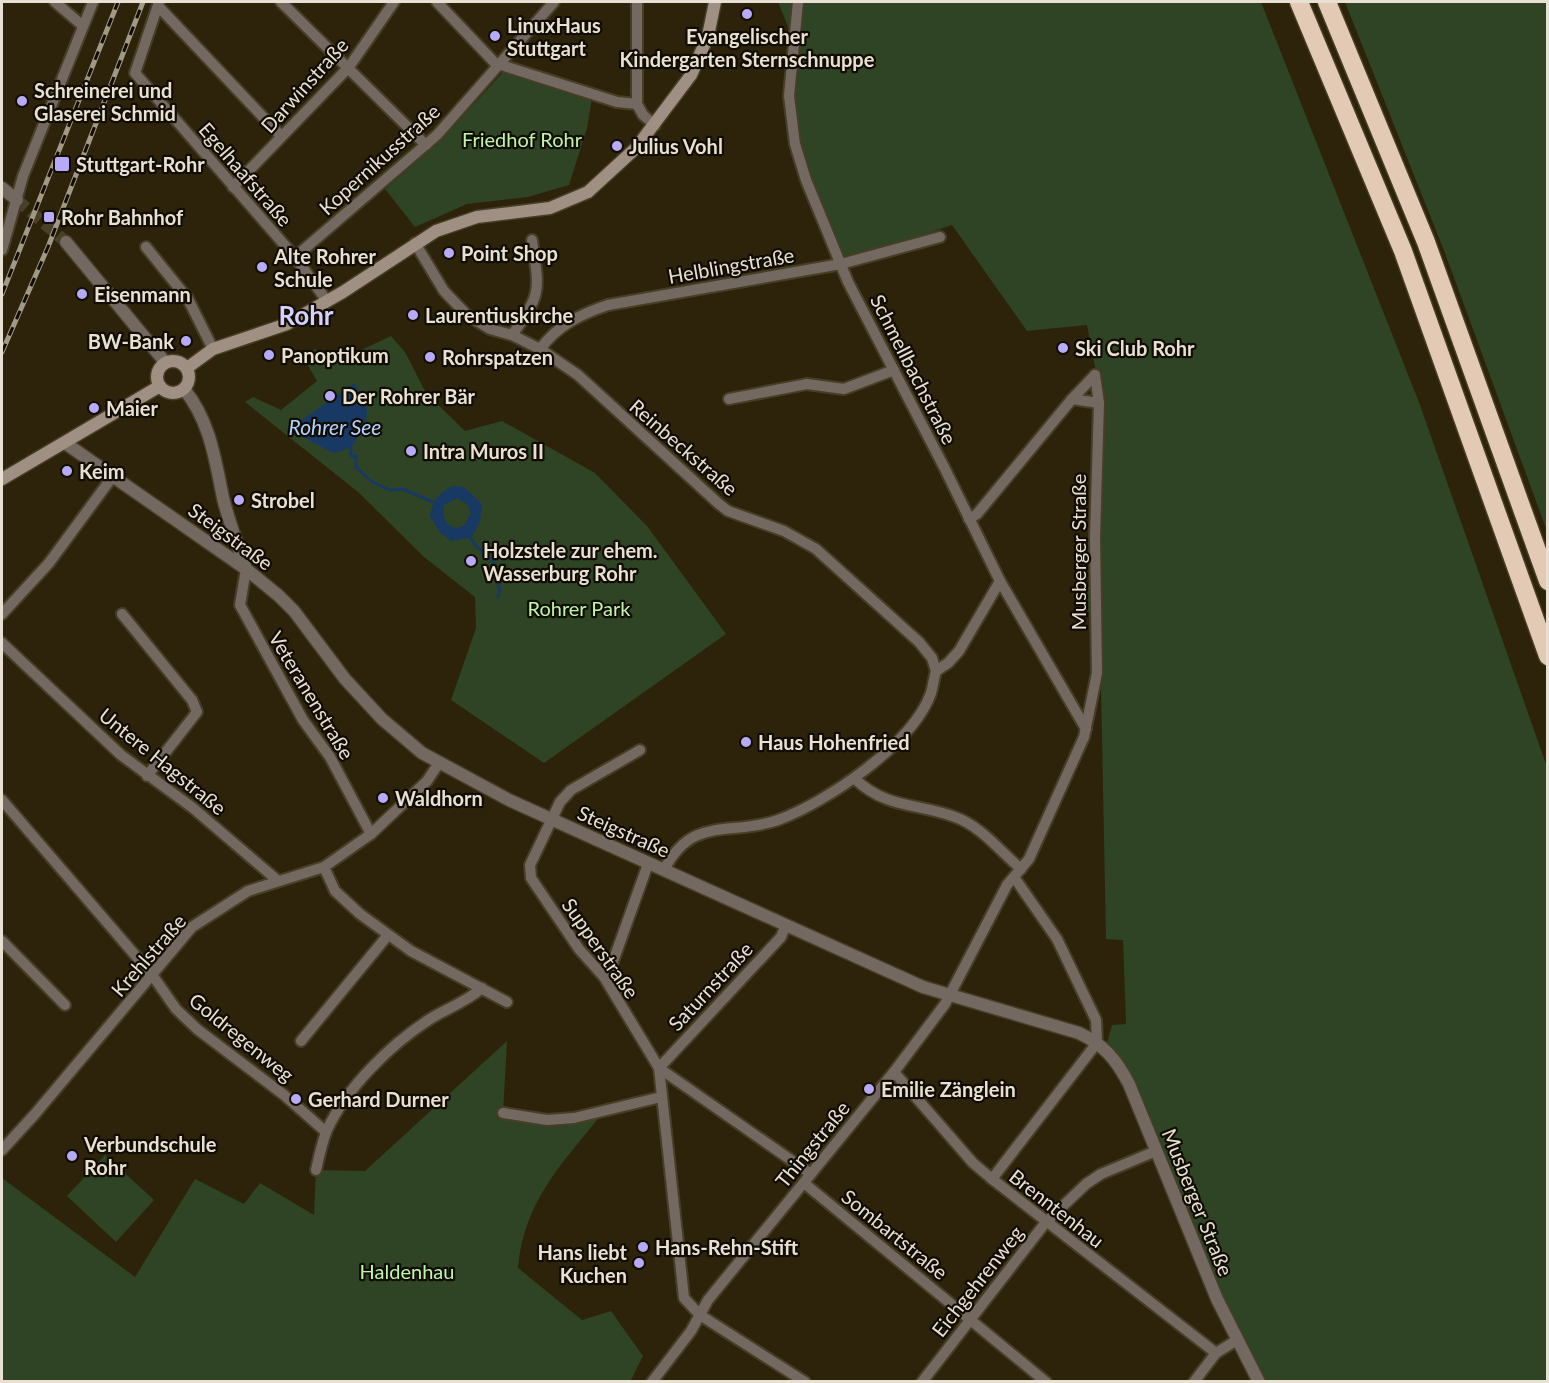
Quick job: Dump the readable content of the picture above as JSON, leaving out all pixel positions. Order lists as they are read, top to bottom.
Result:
{
  "streets": {
    "street": [
      "Darwinstraße",
      "Kopernikusstraße",
      "Egelhaafstraße",
      "Helblingstraße",
      "Schmellbachstraße",
      "Reinbeckstraße",
      "Steigstraße",
      "Musberger Straße",
      "Veteranenstraße",
      "Untere Hagstraße",
      "Supperstraße",
      "Krehlstraße",
      "Saturnstraße",
      "Goldregenweg",
      "Thingstraße",
      "Brenntenhau",
      "Sombartstraße",
      "Eichgehrenweg"
    ]
  },
  "crossings": [
    ["Darwinstraße", "Egelhaafstraße"],
    ["Kopernikusstraße", "Egelhaafstraße"],
    ["Helblingstraße", "Schmellbachstraße"],
    ["Helblingstraße", "Reinbeckstraße"],
    ["Schmellbachstraße", "Musberger Straße"],
    ["Schmellbachstraße", "Thingstraße"],
    ["Steigstraße", "Musberger Straße"],
    ["Steigstraße", "Veteranenstraße"],
    ["Steigstraße", "Supperstraße"],
    ["Steigstraße", "Krehlstraße"],
    ["Steigstraße", "Saturnstraße"],
    ["Steigstraße", "Thingstraße"],
    ["Musberger Straße", "Thingstraße"],
    ["Musberger Straße", "Eichgehrenweg"],
    ["Veteranenstraße", "Krehlstraße"],
    ["Untere Hagstraße", "Krehlstraße"],
    ["Supperstraße", "Saturnstraße"],
    ["Supperstraße", "Thingstraße"],
    ["Supperstraße", "Sombartstraße"],
    ["Krehlstraße", "Goldregenweg"],
    ["Saturnstraße", "Sombartstraße"],
    ["Thingstraße", "Brenntenhau"],
    ["Thingstraße", "Sombartstraße"],
    ["Brenntenhau", "Eichgehrenweg"],
    ["Sombartstraße", "Eichgehrenweg"]
  ],
  "districts": ["Rohr"],
  "water": ["Rohrer See"],
  "parks": ["Friedhof Rohr", "Rohrer Park", "Haldenhau"],
  "places": {
    "other": [
      "Evangelischer Kindergarten Sternschnuppe",
      "LinuxHaus Stuttgart",
      "Schreinerei und Glaserei Schmid",
      "Julius Vohl",
      "Point Shop",
      "Alte Rohrer Schule",
      "Eisenmann",
      "Laurentiuskirche",
      "BW-Bank",
      "Ski Club Rohr",
      "Panoptikum",
      "Rohrspatzen",
      "Der Rohrer Bär",
      "Maier",
      "Intra Muros II",
      "Keim",
      "Strobel",
      "Holzstele zur ehem. Wasserburg Rohr",
      "Haus Hohenfried",
      "Waldhorn",
      "Emilie Zänglein",
      "Gerhard Durner",
      "Verbundschule Rohr",
      "Hans-Rehn-Stift",
      "Hans liebt Kuchen"
    ],
    "transit": ["Stuttgart-Rohr", "Rohr Bahnhof"]
  }
}
